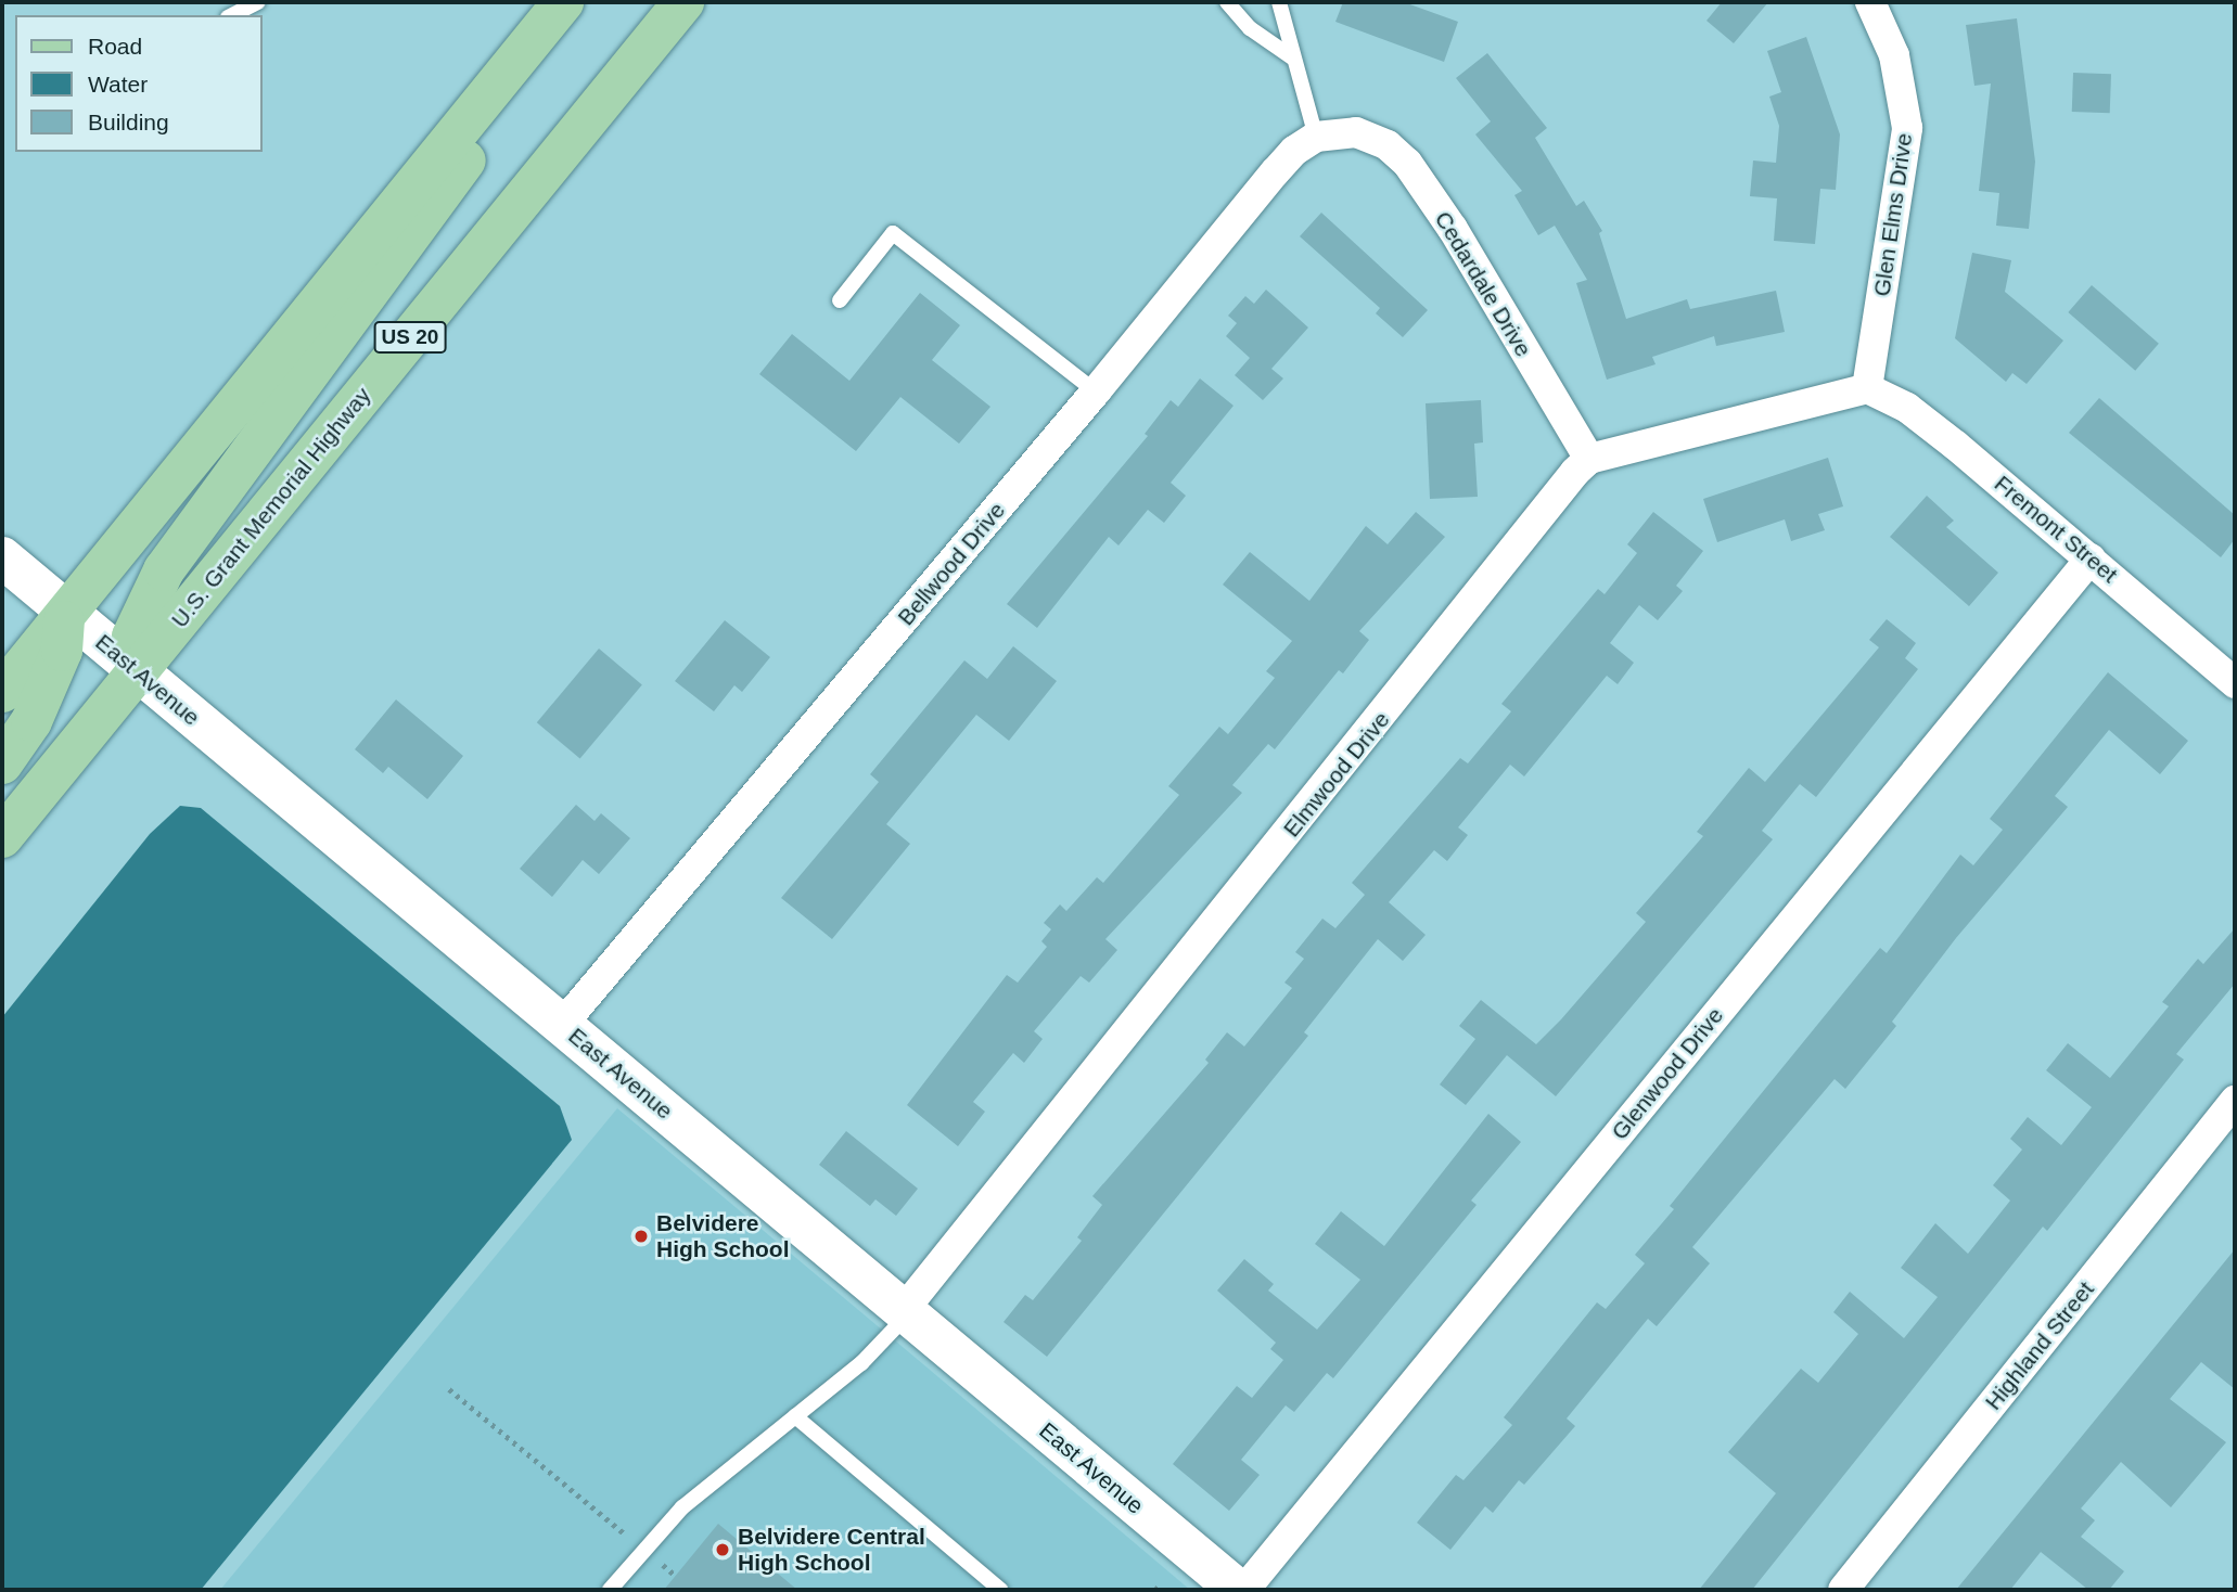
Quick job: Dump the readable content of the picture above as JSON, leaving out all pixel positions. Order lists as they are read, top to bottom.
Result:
{
  "streets": {
    "main road": ["US 20", "U.S. Grant Memorial Highway"],
    "street": [
      "Glen Elms Drive",
      "Cedardale Drive",
      "Fremont Street",
      "Bellwood Drive",
      "East Avenue",
      "Elmwood Drive",
      "Glenwood Drive",
      "Highland Street"
    ]
  },
  "crossings": [
    ["Glen Elms Drive", "Fremont Street"],
    ["Cedardale Drive", "Bellwood Drive"],
    ["Cedardale Drive", "Elmwood Drive"],
    ["U.S. Grant Memorial Highway", "East Avenue"],
    ["Fremont Street", "Glenwood Drive"],
    ["Bellwood Drive", "East Avenue"],
    ["East Avenue", "Elmwood Drive"]
  ],
  "places": ["Belvidere High School", "Belvidere Central High School"],
  "legend": ["Road", "Water", "Building"]
}
